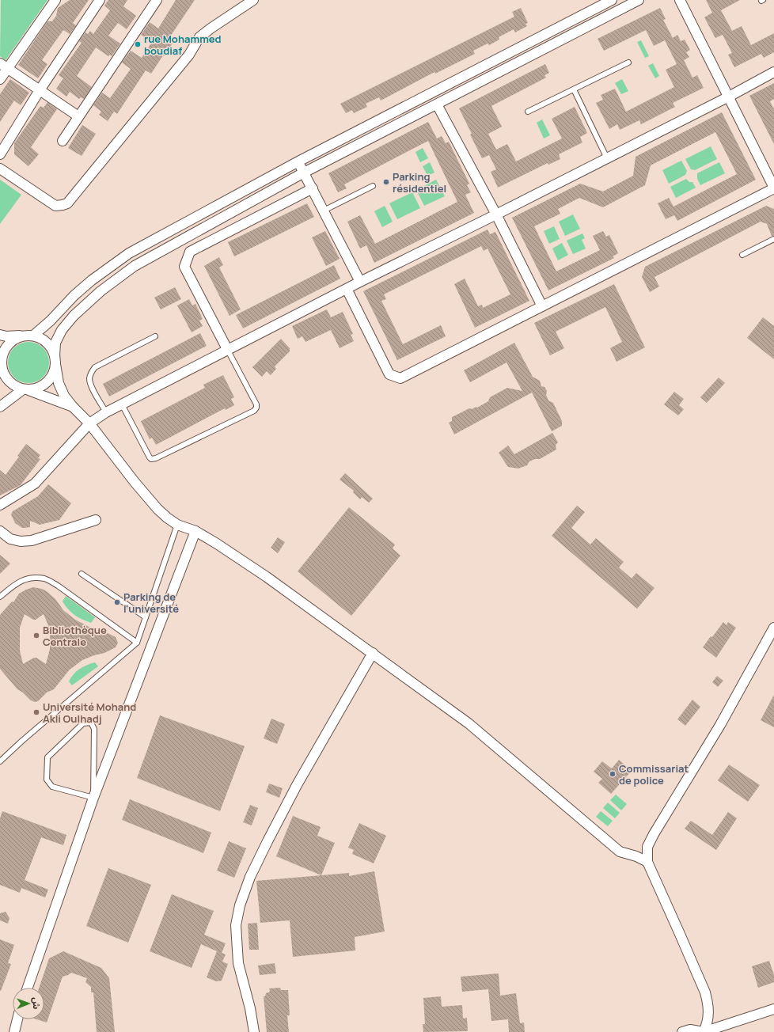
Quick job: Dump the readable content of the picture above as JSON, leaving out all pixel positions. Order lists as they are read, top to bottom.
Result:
{
  "places": [
    "rue Mohammed boudiaf",
    "Parking résidentiel",
    "Parking de l'université",
    "Bibliothèque Centrale",
    "Université Mohand Akli Oulhadj",
    "Commissariat de police"
  ],
  "north": "right"
}
